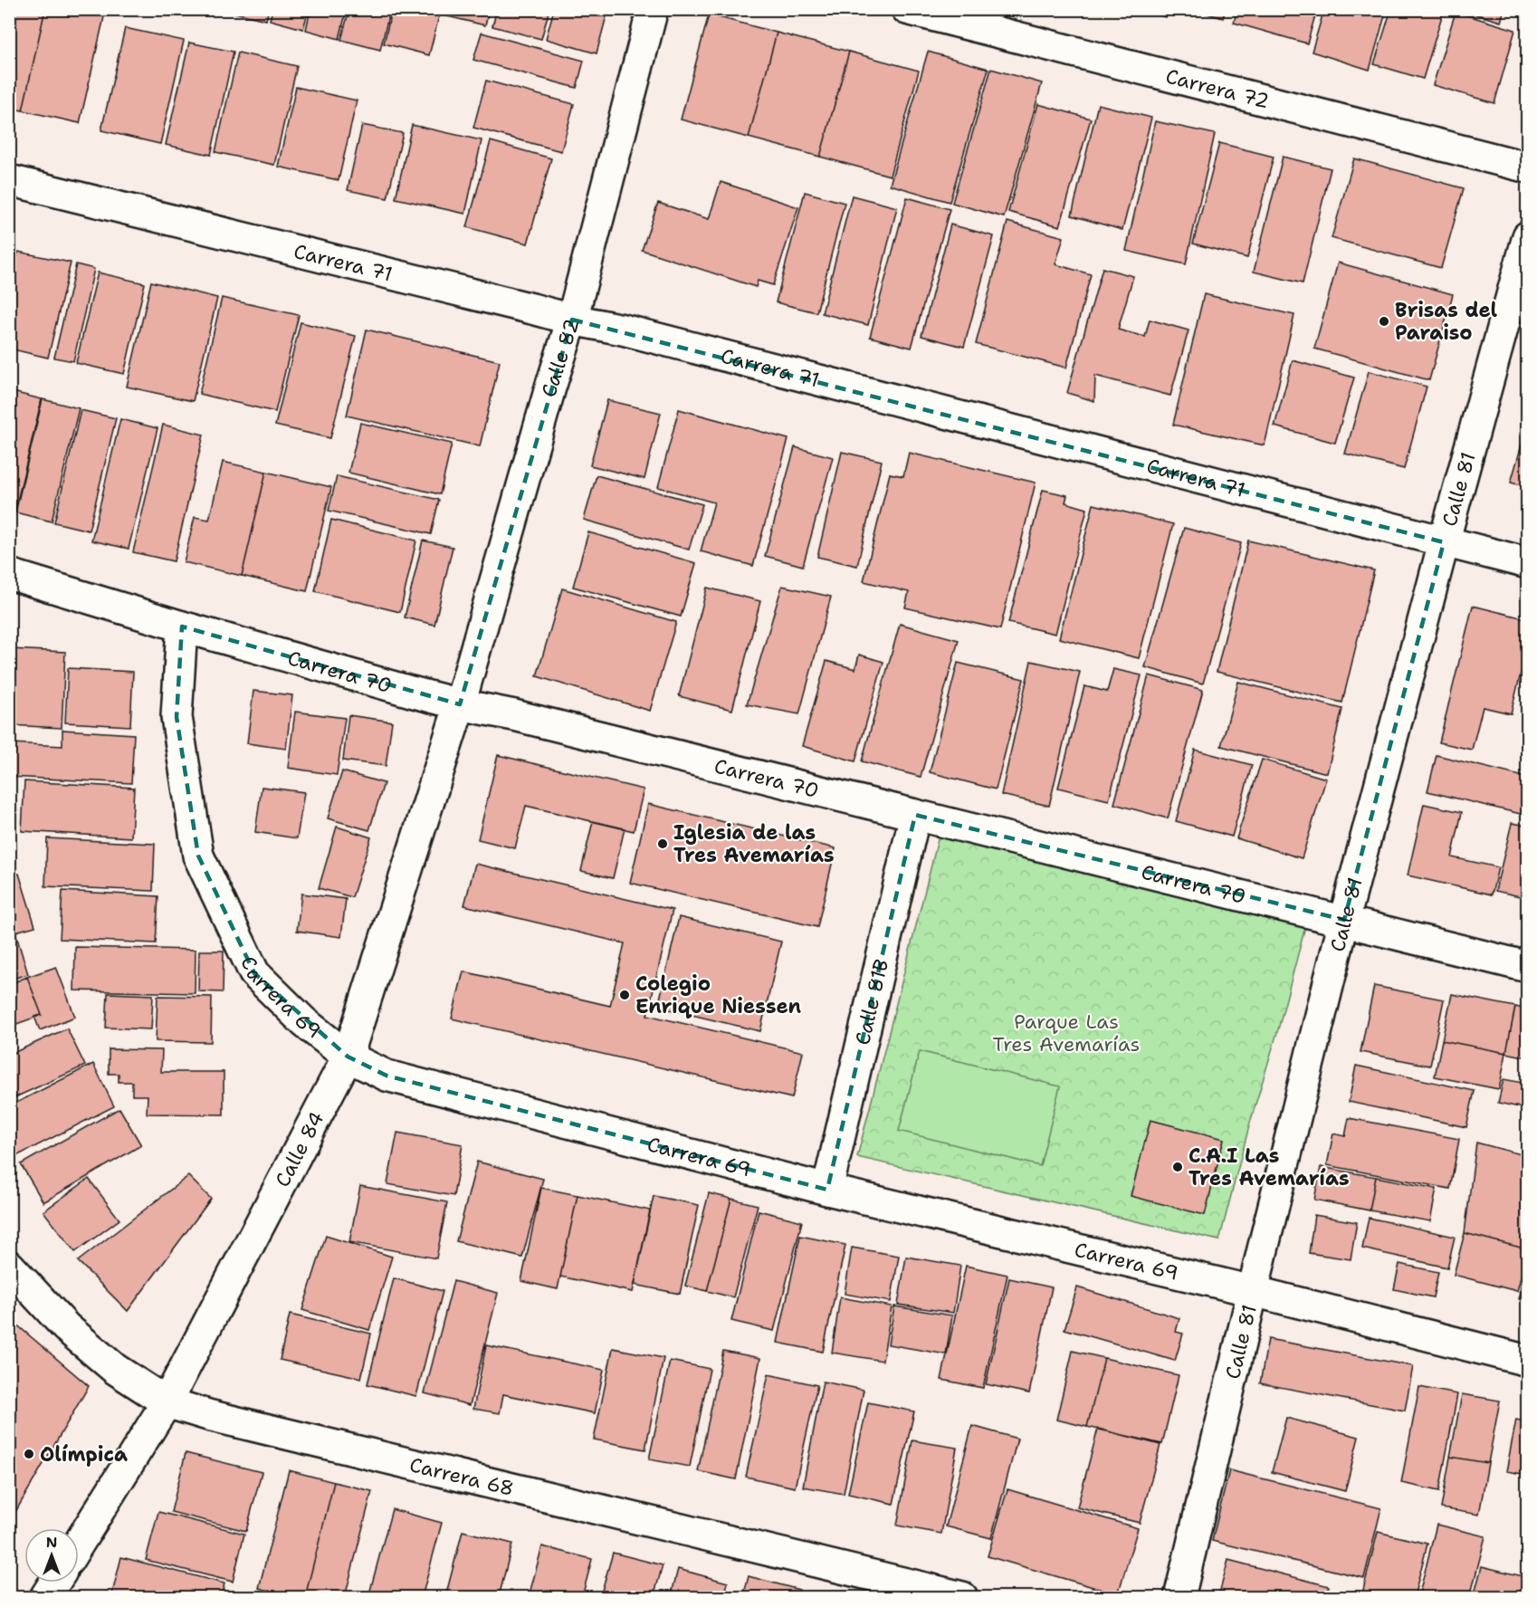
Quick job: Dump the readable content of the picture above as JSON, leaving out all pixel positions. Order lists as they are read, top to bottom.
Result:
{
  "streets": {
    "street": [
      "Carrera 72",
      "Carrera 71",
      "Calle 82",
      "Calle 81",
      "Carrera 70",
      "Carrera 69",
      "Calle 81B",
      "Calle 84",
      "Carrera 68"
    ]
  },
  "crossings": [
    ["Carrera 71", "Calle 82"],
    ["Carrera 71", "Calle 81"],
    ["Calle 82", "Carrera 70"],
    ["Calle 82", "Calle 84"],
    ["Calle 81", "Carrera 70"],
    ["Calle 81", "Carrera 69"],
    ["Carrera 70", "Carrera 69"],
    ["Carrera 70", "Calle 81B"],
    ["Carrera 70", "Calle 84"],
    ["Carrera 69", "Calle 81B"],
    ["Carrera 69", "Calle 84"],
    ["Calle 84", "Carrera 68"]
  ],
  "parks": ["Parque Las Tres Avemarías"],
  "places": [
    "Brisas del Paraiso",
    "Iglesia de las Tres Avemarías",
    "Colegio Enrique Niessen",
    "C.A.I Las Tres Avemarías",
    "Olímpica"
  ],
  "north": "top"
}
